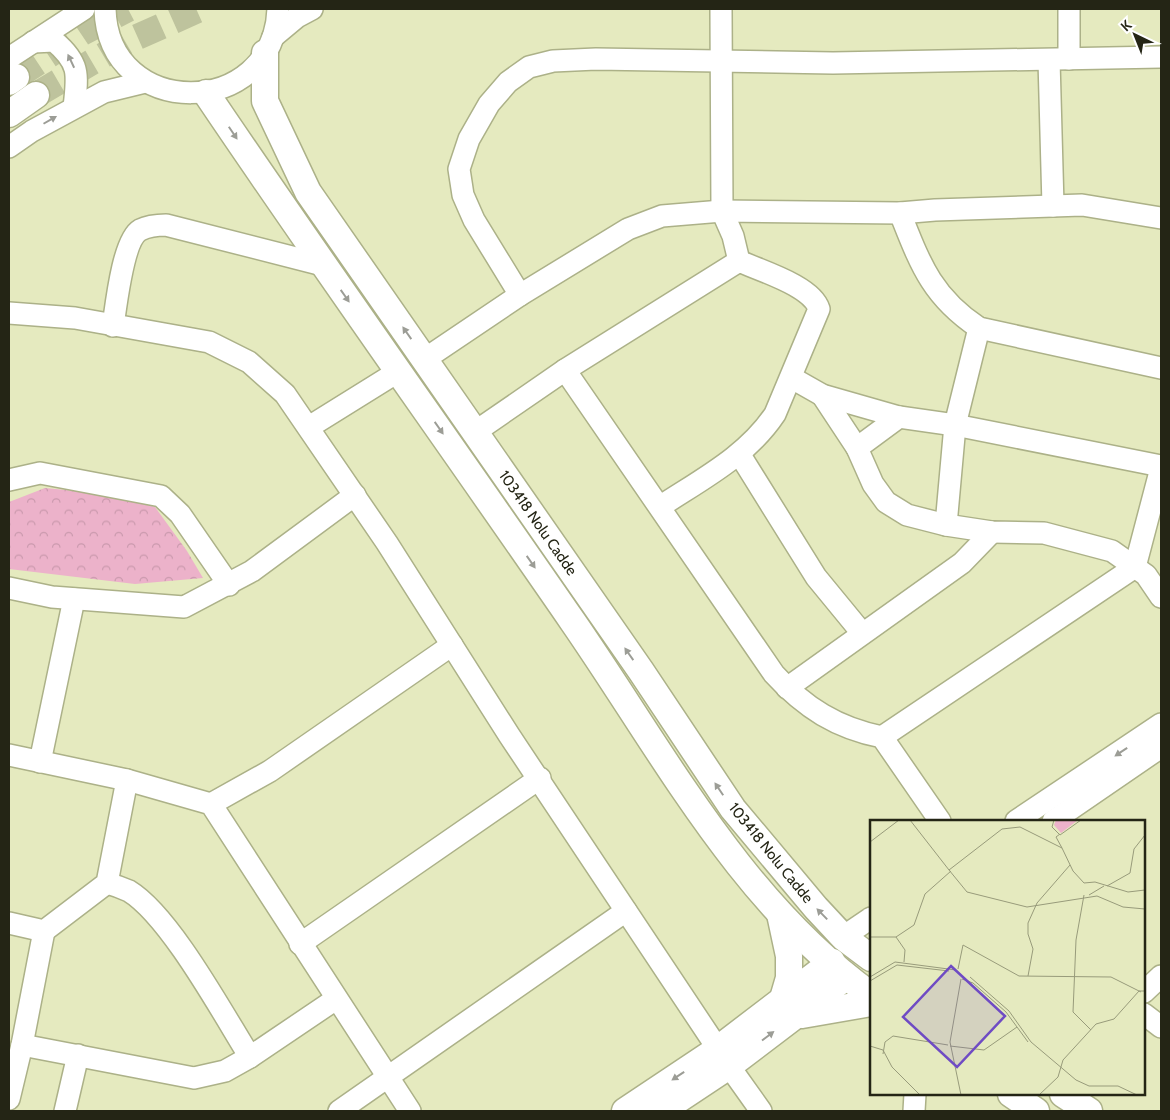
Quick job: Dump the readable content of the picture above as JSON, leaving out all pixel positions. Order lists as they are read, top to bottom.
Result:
{
  "streets": {
    "main road": ["103418 Nolu Cadde"]
  },
  "north": "top left"
}
